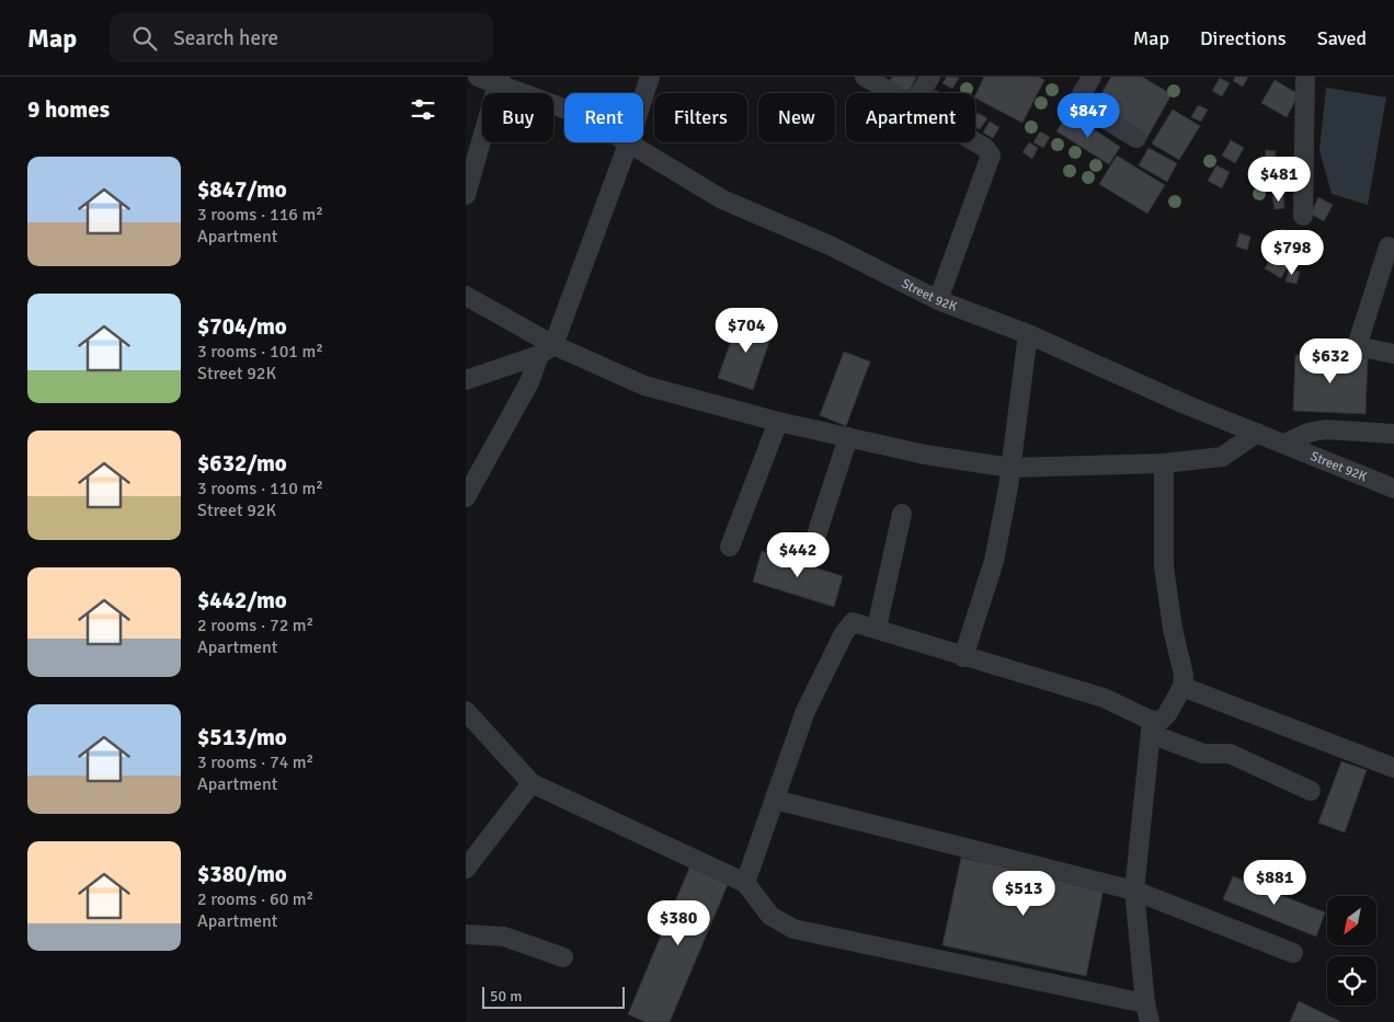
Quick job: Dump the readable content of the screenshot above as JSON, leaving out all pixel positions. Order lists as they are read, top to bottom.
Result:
{
  "streets": {
    "street": ["Street 92K"]
  },
  "scale_bar": "50 m",
  "north": "bottom left",
  "page": {
    "header": "Map",
    "search": "Search here",
    "nav": ["Map", "Directions", "Saved"],
    "heading": "9 homes",
    "price": [
      "$847",
      "$481",
      "$798",
      "$704",
      "$632",
      "$442",
      "$881",
      "$513",
      "$380"
    ],
    "chip": [
      "Buy",
      "Rent",
      "Filters",
      "New",
      "Apartment"
    ],
    "list": [
      {
        "name": "$847/mo",
        "note": "3 rooms · 116 m² · Apartment"
      },
      {
        "name": "$704/mo",
        "note": "3 rooms · 101 m² · Street 92K"
      },
      {
        "name": "$632/mo",
        "note": "3 rooms · 110 m² · Street 92K"
      },
      {
        "name": "$442/mo",
        "note": "2 rooms · 72 m² · Apartment"
      },
      {
        "name": "$513/mo",
        "note": "3 rooms · 74 m² · Apartment"
      },
      {
        "name": "$380/mo",
        "note": "2 rooms · 60 m² · Apartment"
      }
    ],
    "scale": "50 m"
  }
}
